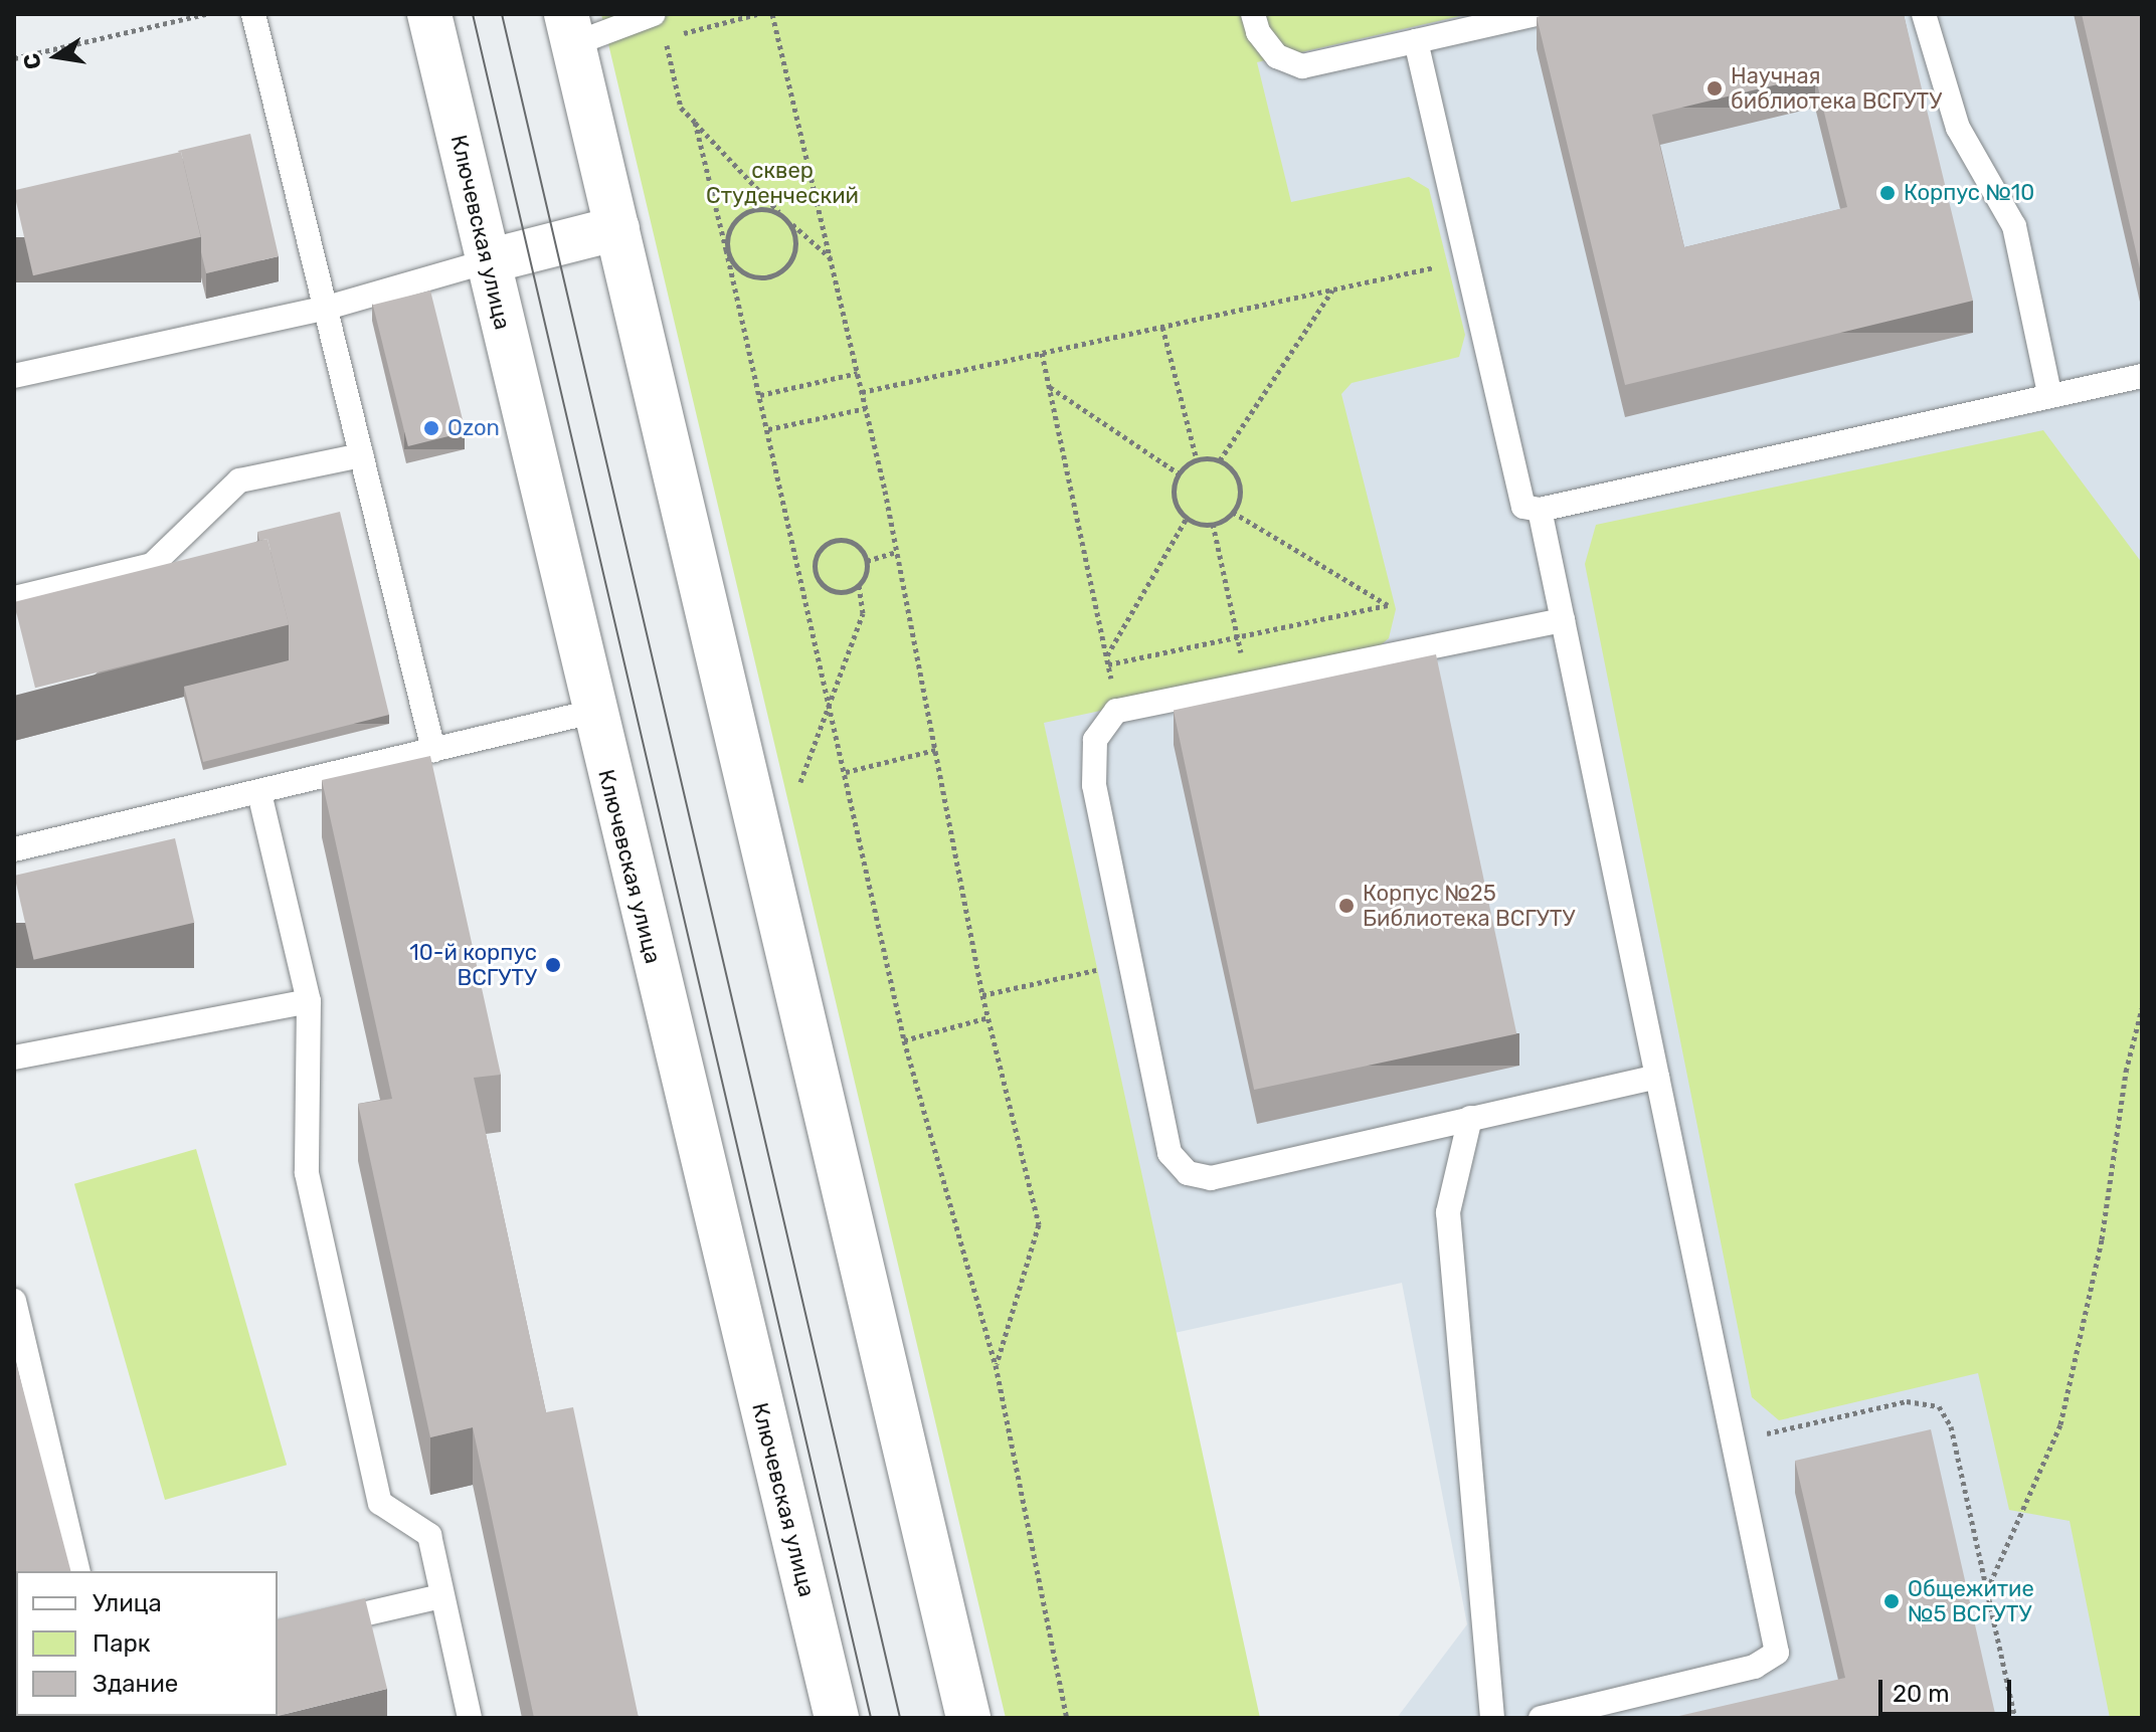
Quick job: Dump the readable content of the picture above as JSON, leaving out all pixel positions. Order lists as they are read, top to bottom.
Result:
{
  "streets": {
    "main road": ["Ключевская улица"]
  },
  "parks": ["сквер Студенческий"],
  "places": [
    "Научная библиотека ВСГУТУ",
    "Корпус №10",
    "Ozon",
    "Корпус №25 Библиотека ВСГУТУ",
    "10-й корпус ВСГУТУ",
    "Общежитие №5 ВСГУТУ"
  ],
  "legend": ["Улица", "Парк", "Здание"],
  "scale_bar": "20 m",
  "north": "left"
}
